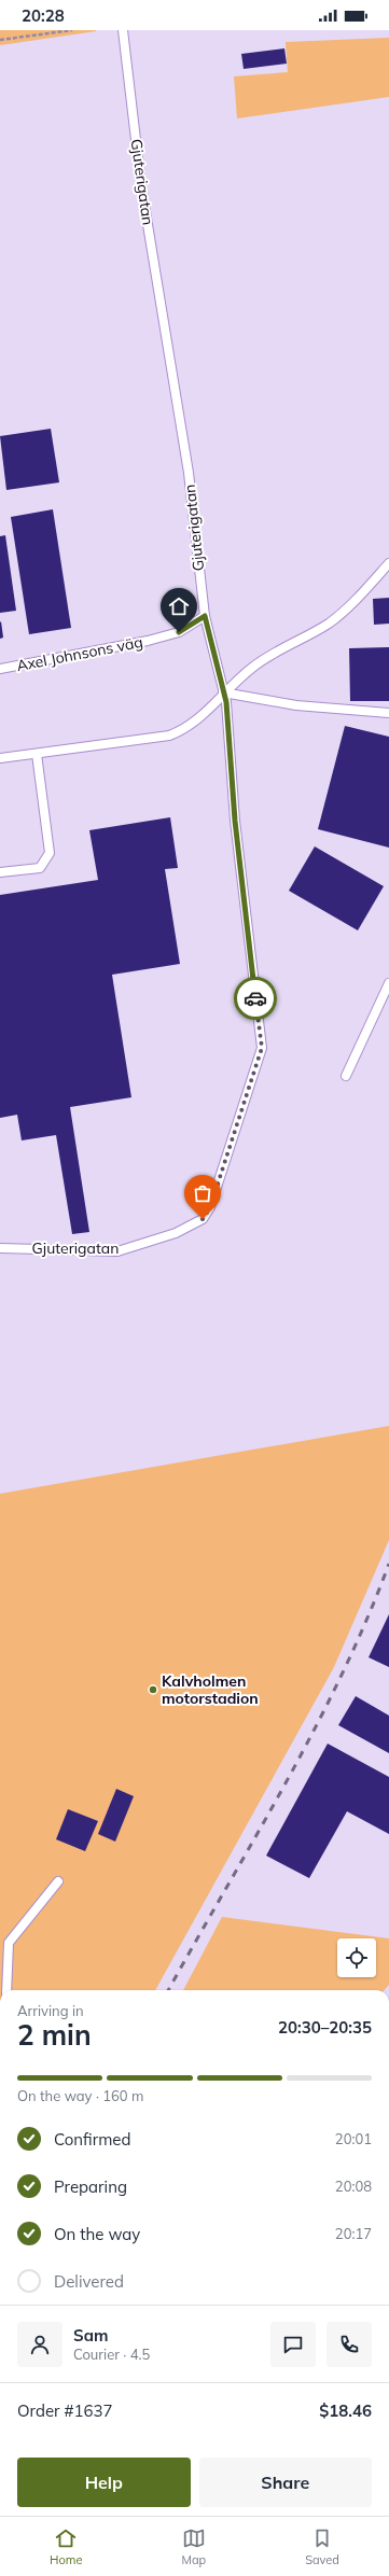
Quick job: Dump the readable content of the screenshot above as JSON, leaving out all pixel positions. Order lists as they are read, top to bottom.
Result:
{
  "streets": {
    "lane": ["Gjuterigatan", "Axel Johnsons väg"]
  },
  "crossings": [
    ["Gjuterigatan", "Axel Johnsons väg"]
  ],
  "places": ["Kalvholmen motorstadion"],
  "page": {
    "status": "20:28",
    "heading": ["2 min", "Arriving in", "20:30–20:35"],
    "panel": [
      "Sam",
      "Courier · 4.5",
      "Order #1637",
      "$18.46"
    ],
    "bar": "On the way · 160 m",
    "list": [
      ["Confirmed", "20:01"],
      ["Preparing", "20:08"],
      ["On the way", "20:17"],
      "Delivered"
    ],
    "buttons": ["Help", "Share"],
    "tabs": ["Home", "Map", "Saved"]
  }
}
